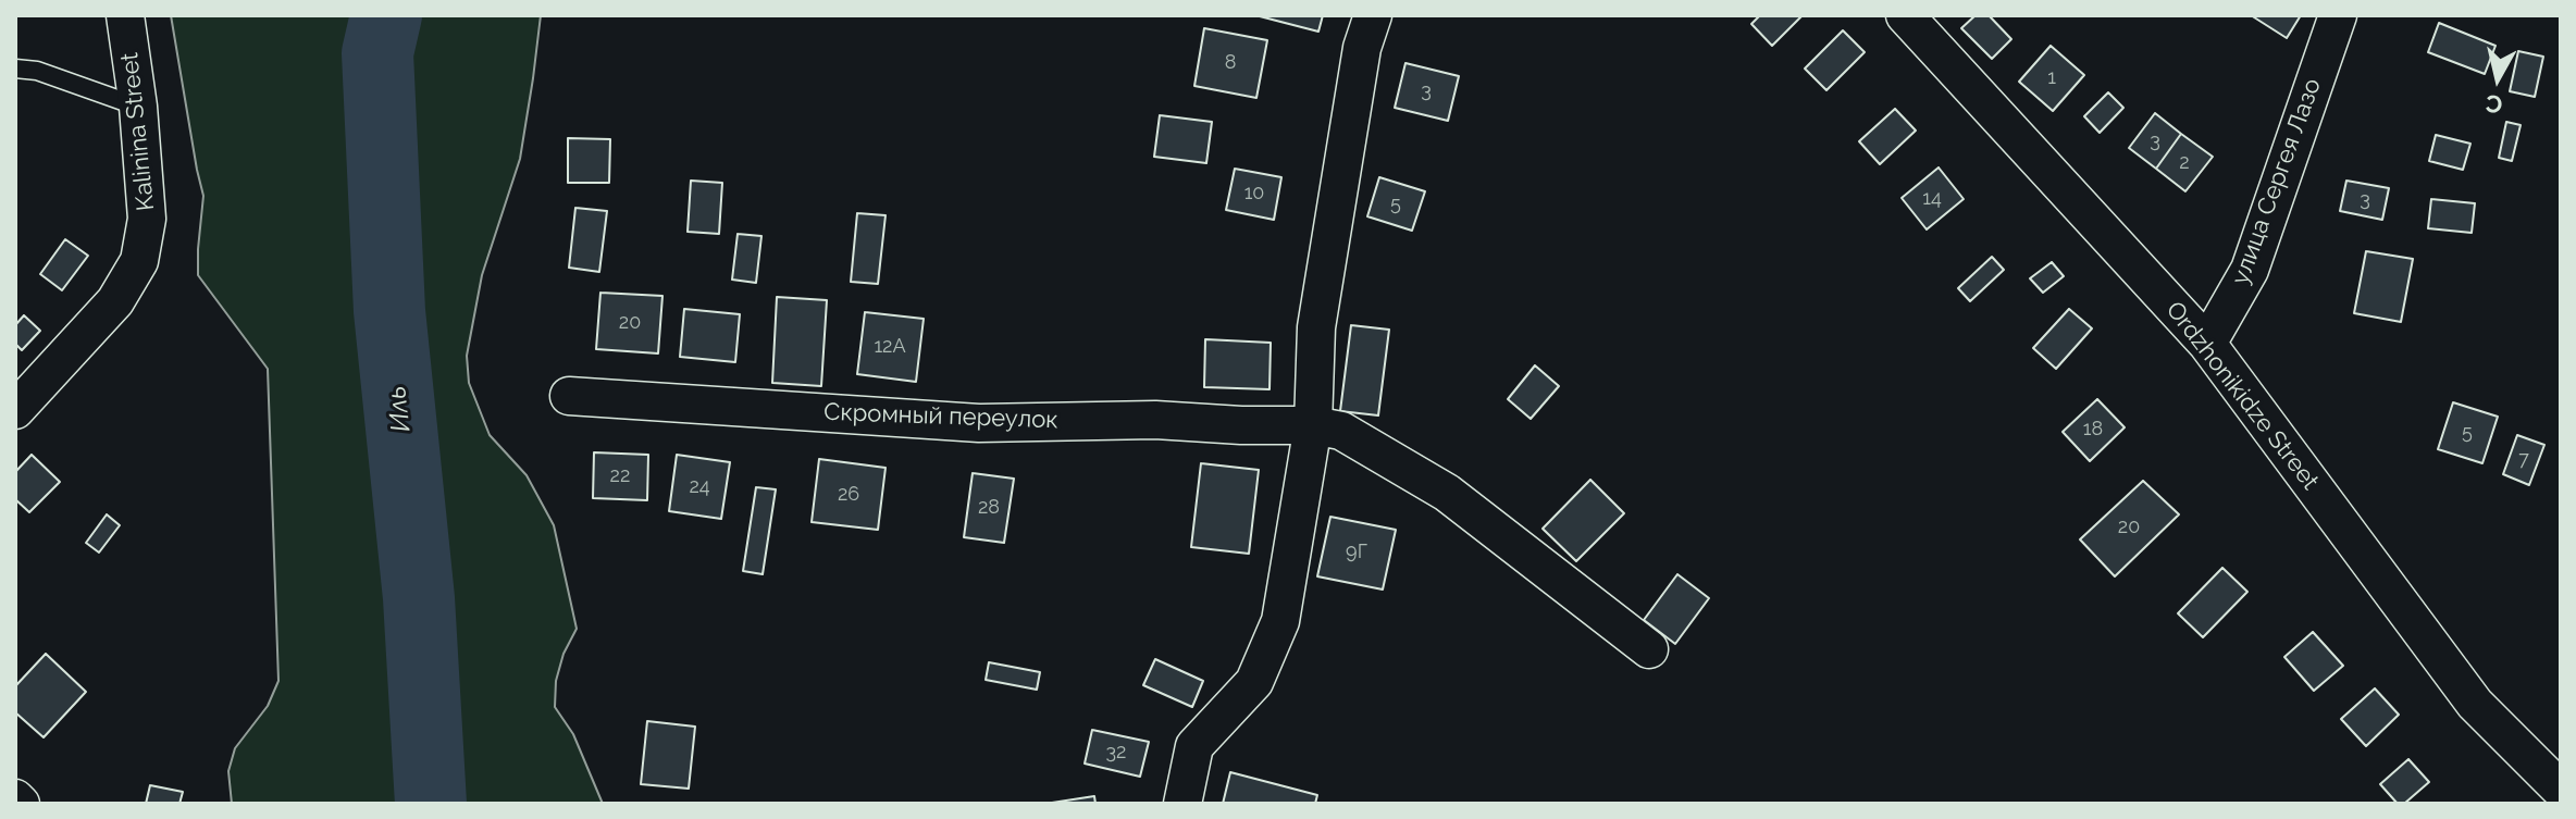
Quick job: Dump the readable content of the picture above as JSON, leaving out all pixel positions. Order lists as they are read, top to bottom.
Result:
{
  "streets": {
    "street": [
      "Kalinina Street",
      "улица Сергея Лазо",
      "Ordzhonikidze Street",
      "Скромный переулок"
    ]
  },
  "crossings": [
    ["улица Сергея Лазо", "Ordzhonikidze Street"]
  ],
  "water": ["Иль"],
  "house_numbers": [
    "8",
    "1",
    "3",
    "3",
    "2",
    "10",
    "14",
    "3",
    "5",
    "20",
    "12А",
    "18",
    "5",
    "7",
    "22",
    "24",
    "26",
    "28",
    "20",
    "9Г",
    "32"
  ],
  "north": "bottom"
}
